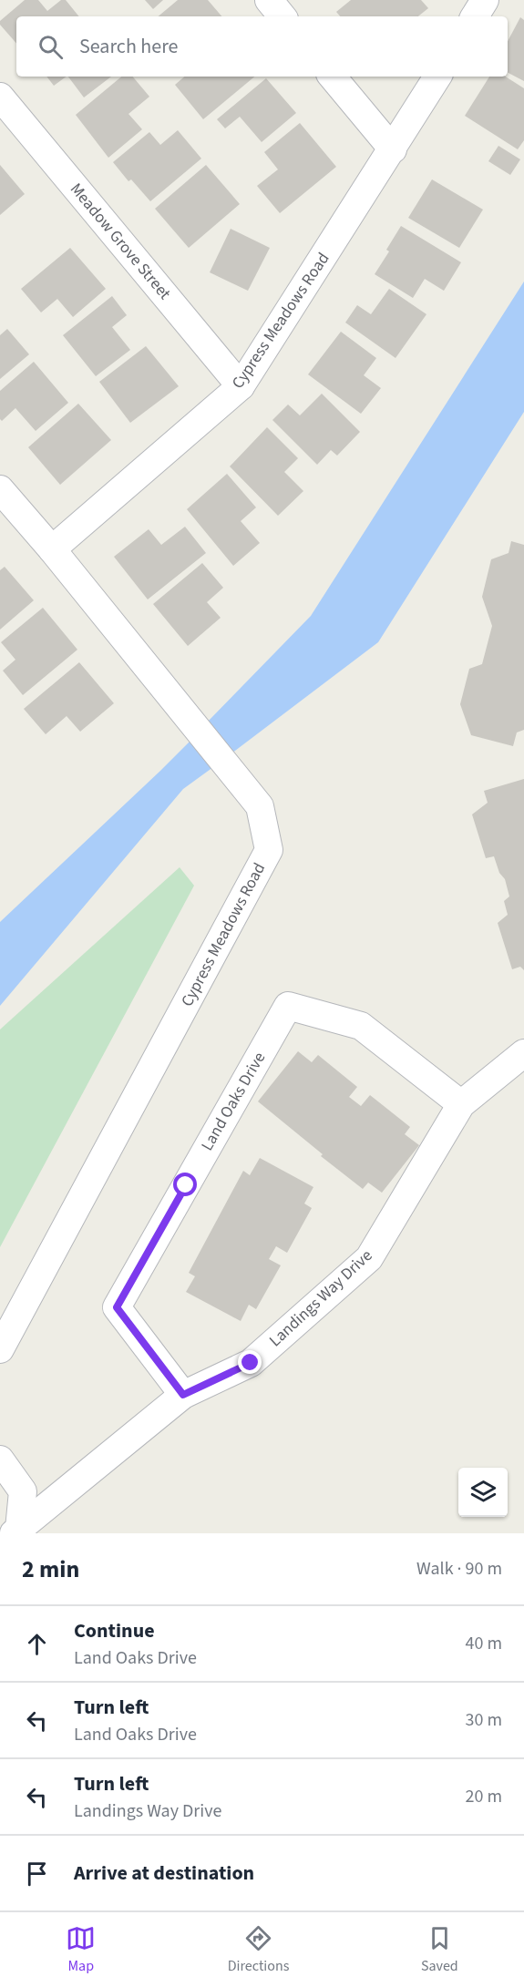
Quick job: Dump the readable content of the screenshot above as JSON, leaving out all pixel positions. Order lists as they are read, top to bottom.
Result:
{
  "streets": {
    "street": [
      "Meadow Grove Street",
      "Cypress Meadows Road",
      "Land Oaks Drive",
      "Landings Way Drive"
    ]
  },
  "crossings": [
    ["Meadow Grove Street", "Cypress Meadows Road"],
    ["Land Oaks Drive", "Landings Way Drive"]
  ],
  "page": {
    "search": "Search here",
    "heading": ["2 min", "Walk · 90 m"],
    "list": [
      ["Continue", "Land Oaks Drive", "40 m"],
      ["Turn left", "Land Oaks Drive", "30 m"],
      ["Turn left", "Landings Way Drive", "20 m"],
      "Arrive at destination"
    ],
    "nav": ["Map", "Directions", "Saved"]
  }
}
